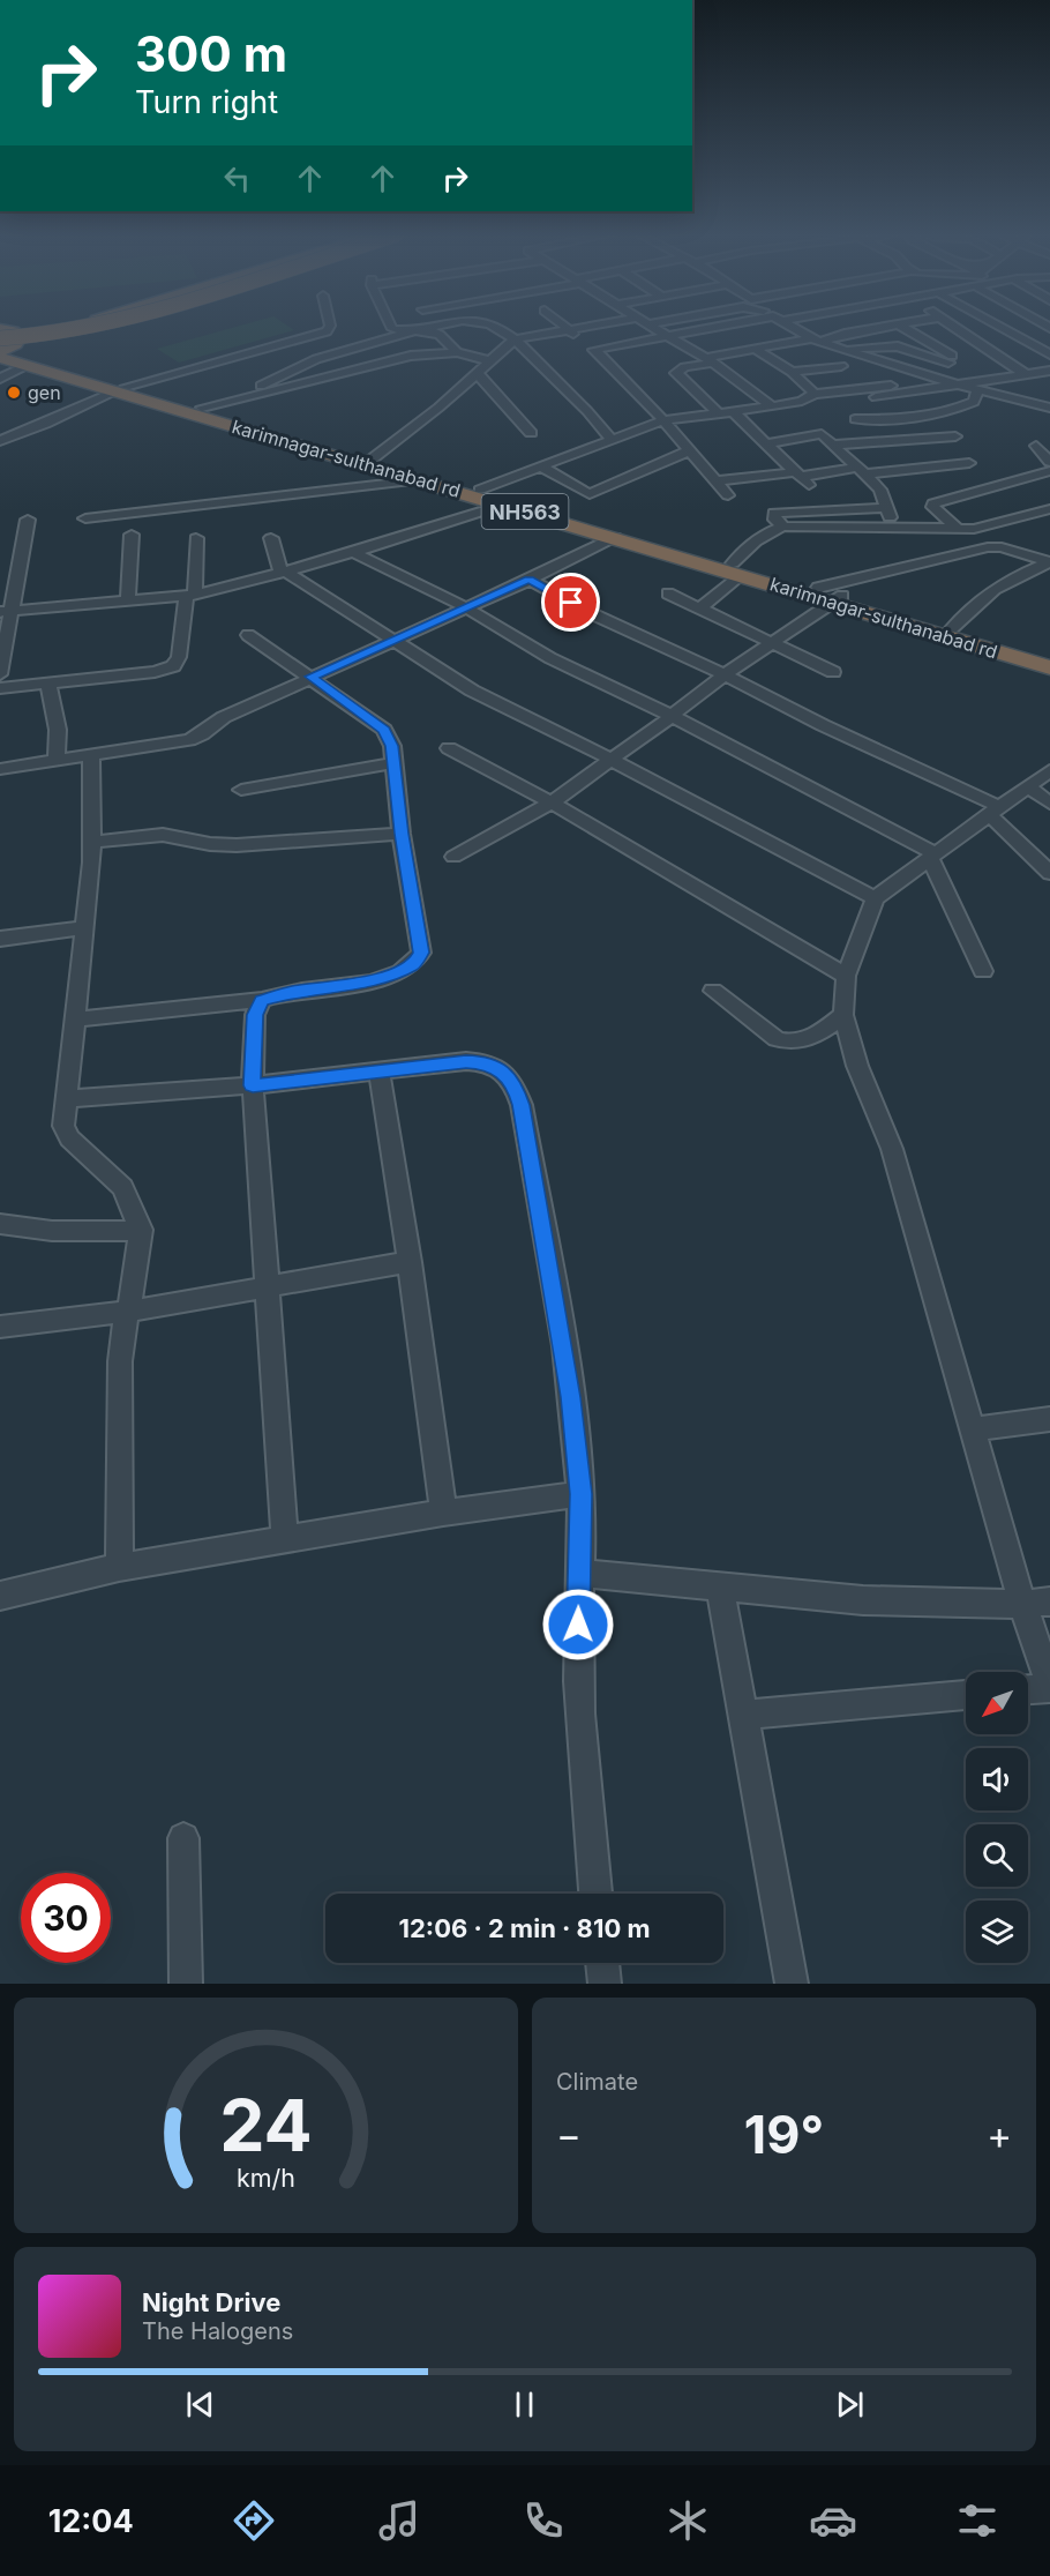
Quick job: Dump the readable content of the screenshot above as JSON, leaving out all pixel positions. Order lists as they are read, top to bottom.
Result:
{
  "streets": {
    "highway": ["karimnagar-sulthanabad rd", "NH563"]
  },
  "crossings": [
    ["karimnagar-sulthanabad rd", "NH563"]
  ],
  "places": ["gen"],
  "north": "bottom left",
  "page": {
    "turn": ["300 m", "Turn right"],
    "limit": "30",
    "trip": "12:06 · 2 min · 810 m",
    "tile": "Climate",
    "heat": ["−", "19°", "+"],
    "song": ["Night Drive", "The Halogens"],
    "tabs": "12:04",
    "gauge": ["24", "km/h"]
  }
}
